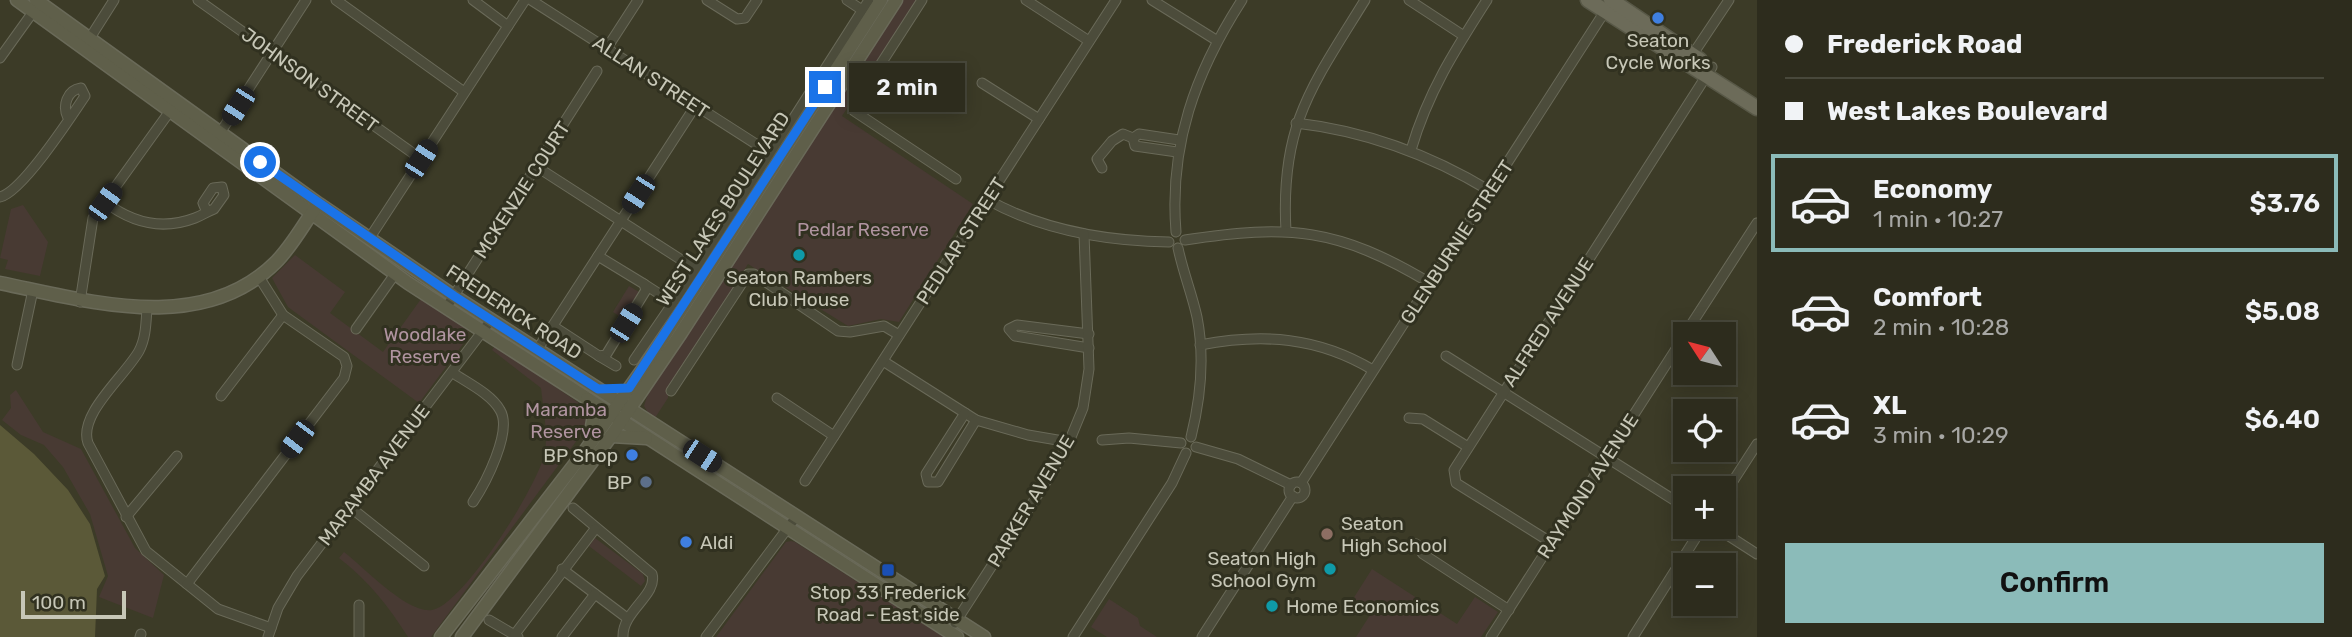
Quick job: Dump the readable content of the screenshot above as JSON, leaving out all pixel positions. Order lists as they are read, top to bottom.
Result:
{
  "streets": {
    "main road": ["WEST LAKES BOULEVARD", "FREDERICK ROAD"],
    "street": [
      "ALLAN STREET",
      "JOHNSON STREET",
      "MCKENZIE COURT",
      "PEDLAR STREET",
      "GLENBURNIE STREET",
      "ALFRED AVENUE",
      "MARAMBA AVENUE",
      "RAYMOND AVENUE",
      "PARKER AVENUE"
    ]
  },
  "crossings": [
    ["MCKENZIE COURT", "FREDERICK ROAD"],
    ["WEST LAKES BOULEVARD", "FREDERICK ROAD"],
    ["FREDERICK ROAD", "MARAMBA AVENUE"],
    ["FREDERICK ROAD", "PARKER AVENUE"],
    ["ALFRED AVENUE", "RAYMOND AVENUE"]
  ],
  "parks": ["Pedlar Reserve", "Woodlake Reserve", "Maramba Reserve"],
  "places": {
    "other": [
      "Seaton Cycle Works",
      "Seaton Rambers Club House",
      "BP Shop",
      "BP",
      "Seaton High School",
      "Aldi",
      "Seaton High School Gym",
      "Home Economics"
    ],
    "transit": ["Stop 33 Frederick Road - East side"]
  },
  "scale_bar": "100 m",
  "north": "top left",
  "page": {
    "banner": ["Frederick Road", "West Lakes Boulevard"],
    "bubble": "2 min",
    "list": [
      {
        "name": "Economy",
        "note": "1 min · 10:27",
        "value": "$3.76"
      },
      {
        "name": "Comfort",
        "note": "2 min · 10:28",
        "value": "$5.08"
      },
      {
        "name": "XL",
        "note": "3 min · 10:29",
        "value": "$6.40"
      }
    ],
    "map_buttons": ["+", "−"],
    "buttons": "Confirm",
    "scale": "100 m"
  }
}
